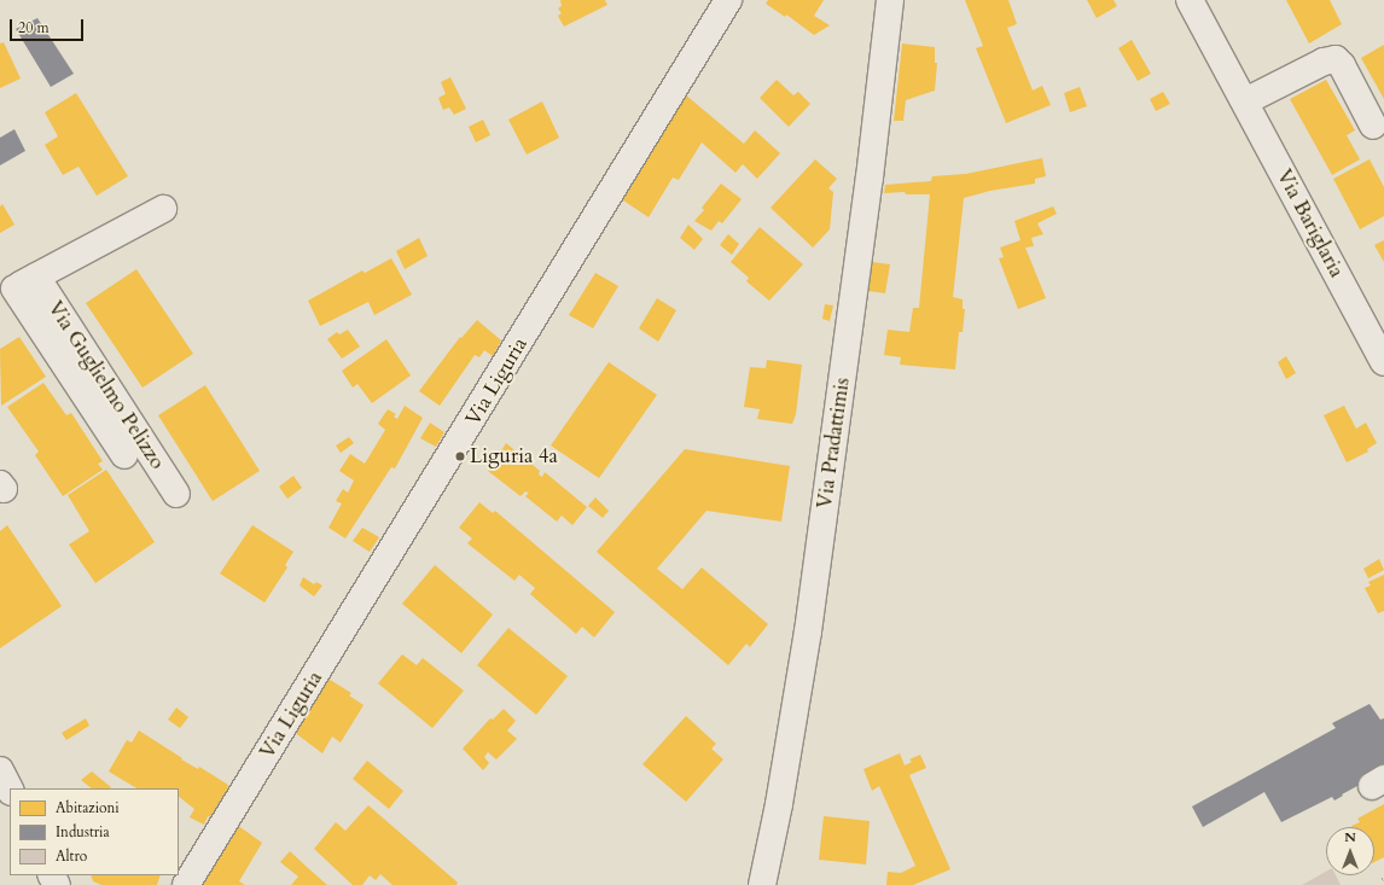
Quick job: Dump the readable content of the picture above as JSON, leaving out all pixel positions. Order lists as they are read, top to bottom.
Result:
{
  "streets": {
    "street": [
      "Via Bariglaria",
      "Via Liguria",
      "Via Guglielmo Pelizzo",
      "Via Pradattimis"
    ]
  },
  "places": ["Liguria 4a"],
  "legend": ["Abitazioni", "Industria", "Altro"],
  "scale_bar": "20 m",
  "north": "top"
}
